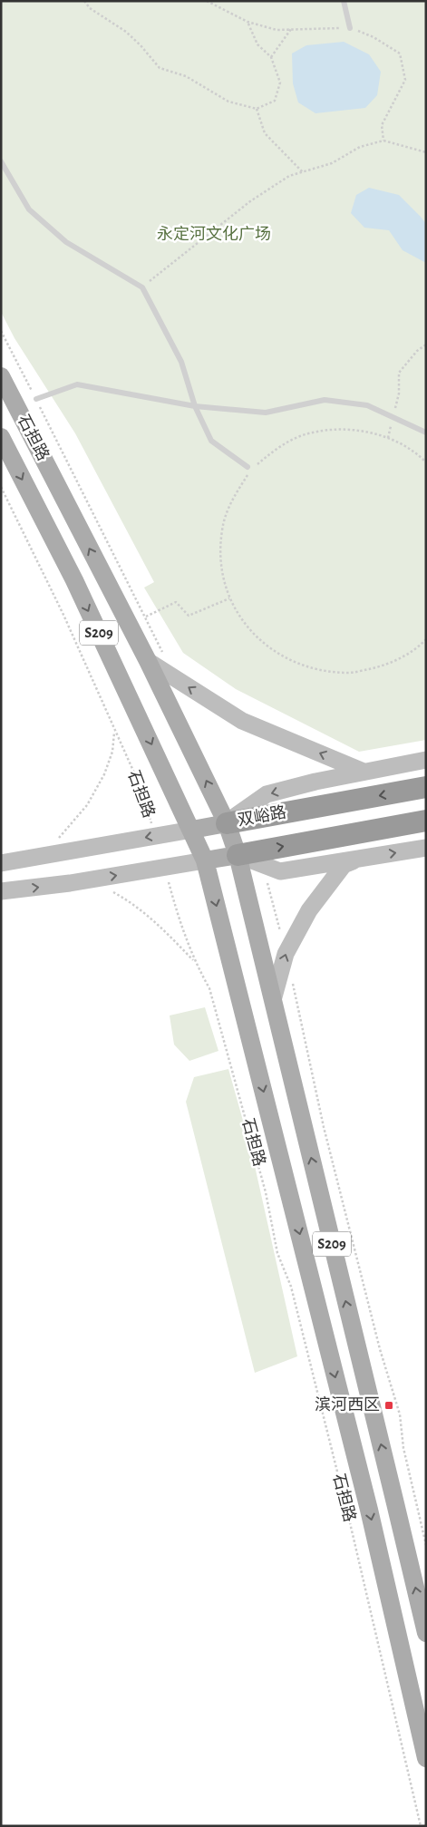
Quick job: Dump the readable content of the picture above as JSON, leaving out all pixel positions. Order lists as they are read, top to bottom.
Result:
{
  "streets": {
    "highway": ["双峪路"],
    "main road": ["石担路", "S209"]
  },
  "crossings": [
    ["石担路", "双峪路"]
  ],
  "parks": ["永定河文化广场"],
  "places": {
    "transit": ["滨河西区"]
  }
}
